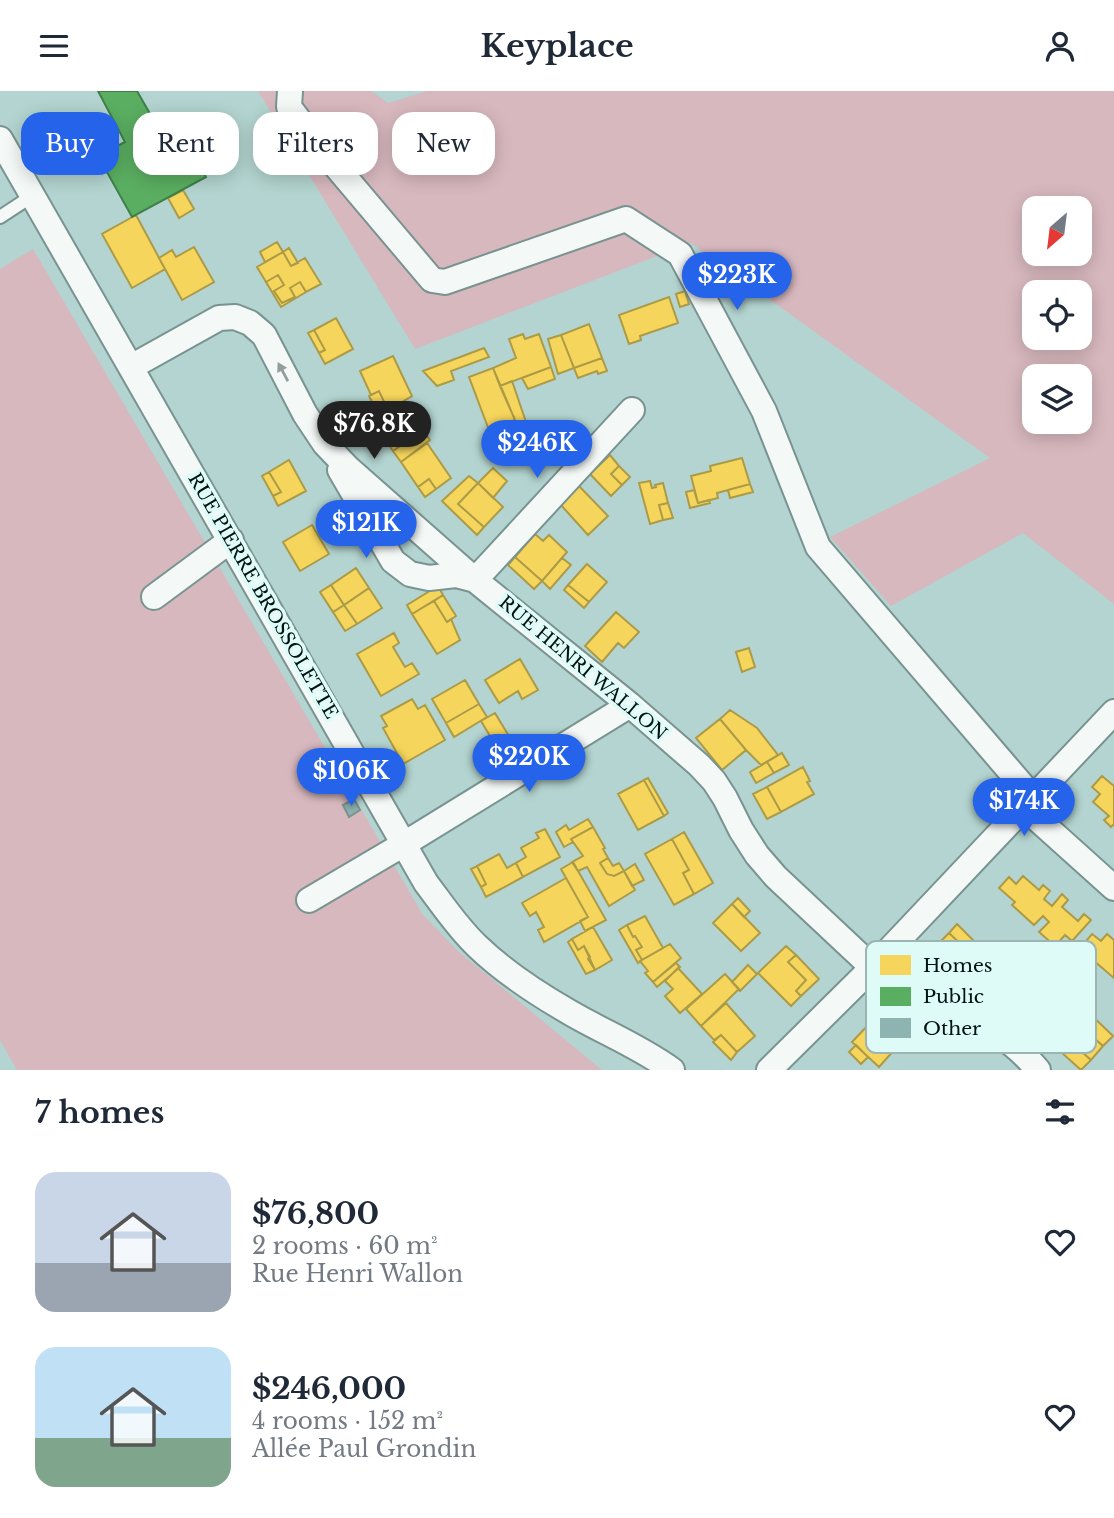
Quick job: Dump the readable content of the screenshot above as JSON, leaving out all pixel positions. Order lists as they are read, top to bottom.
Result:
{
  "streets": {
    "street": ["RUE PIERRE BROSSOLETTE", "RUE HENRI WALLON"]
  },
  "crossings": [
    ["RUE PIERRE BROSSOLETTE", "RUE HENRI WALLON"]
  ],
  "legend": ["Homes", "Public", "Other"],
  "north": "bottom left",
  "page": {
    "header": "Keyplace",
    "chip": [
      "Buy",
      "Rent",
      "Filters",
      "New"
    ],
    "price": [
      "$223K",
      "$76.8K",
      "$246K",
      "$121K",
      "$220K",
      "$106K",
      "$174K"
    ],
    "heading": "7 homes",
    "list": [
      {
        "name": "$76,800",
        "note": "2 rooms · 60 m² · Rue Henri Wallon"
      },
      {
        "name": "$246,000",
        "note": "4 rooms · 152 m² · Allée Paul Grondin"
      }
    ]
  }
}
